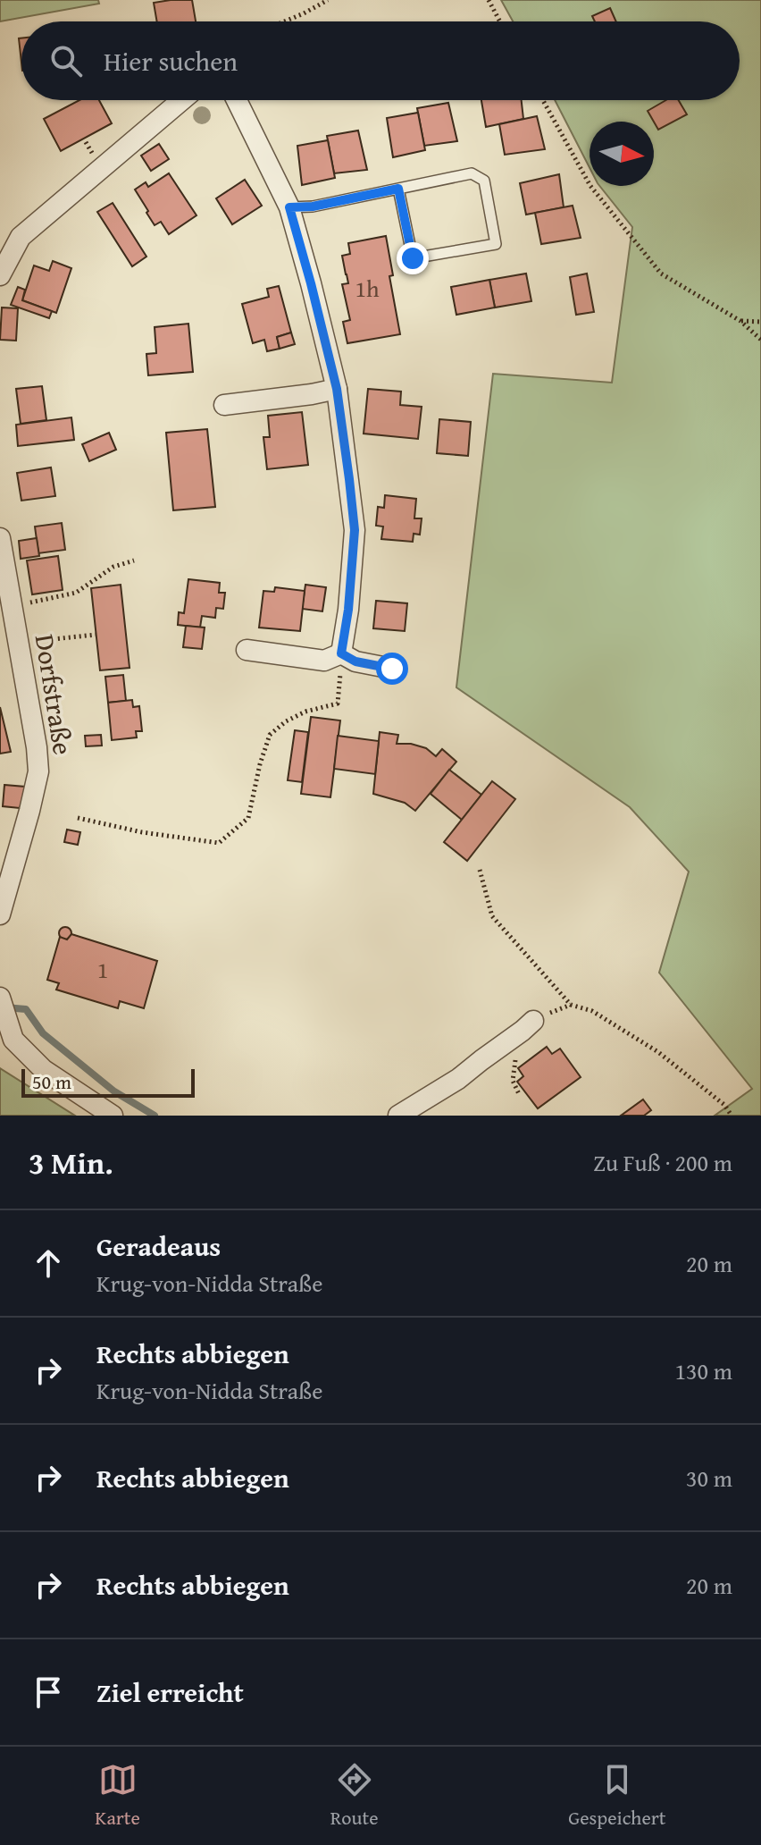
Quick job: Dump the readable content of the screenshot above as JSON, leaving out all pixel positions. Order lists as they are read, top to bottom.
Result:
{
  "streets": {
    "street": ["Dorfstraße"]
  },
  "house_numbers": ["1h", "1"],
  "scale_bar": "50 m",
  "north": "right",
  "page": {
    "search": "Hier suchen",
    "scale": "50 m",
    "heading": ["3 Min.", "Zu Fuß · 200 m"],
    "list": [
      ["Geradeaus", "Krug-von-Nidda Straße", "20 m"],
      ["Rechts abbiegen", "Krug-von-Nidda Straße", "130 m"],
      ["Rechts abbiegen", "30 m"],
      ["Rechts abbiegen", "20 m"],
      "Ziel erreicht"
    ],
    "nav": ["Karte", "Route", "Gespeichert"]
  }
}
